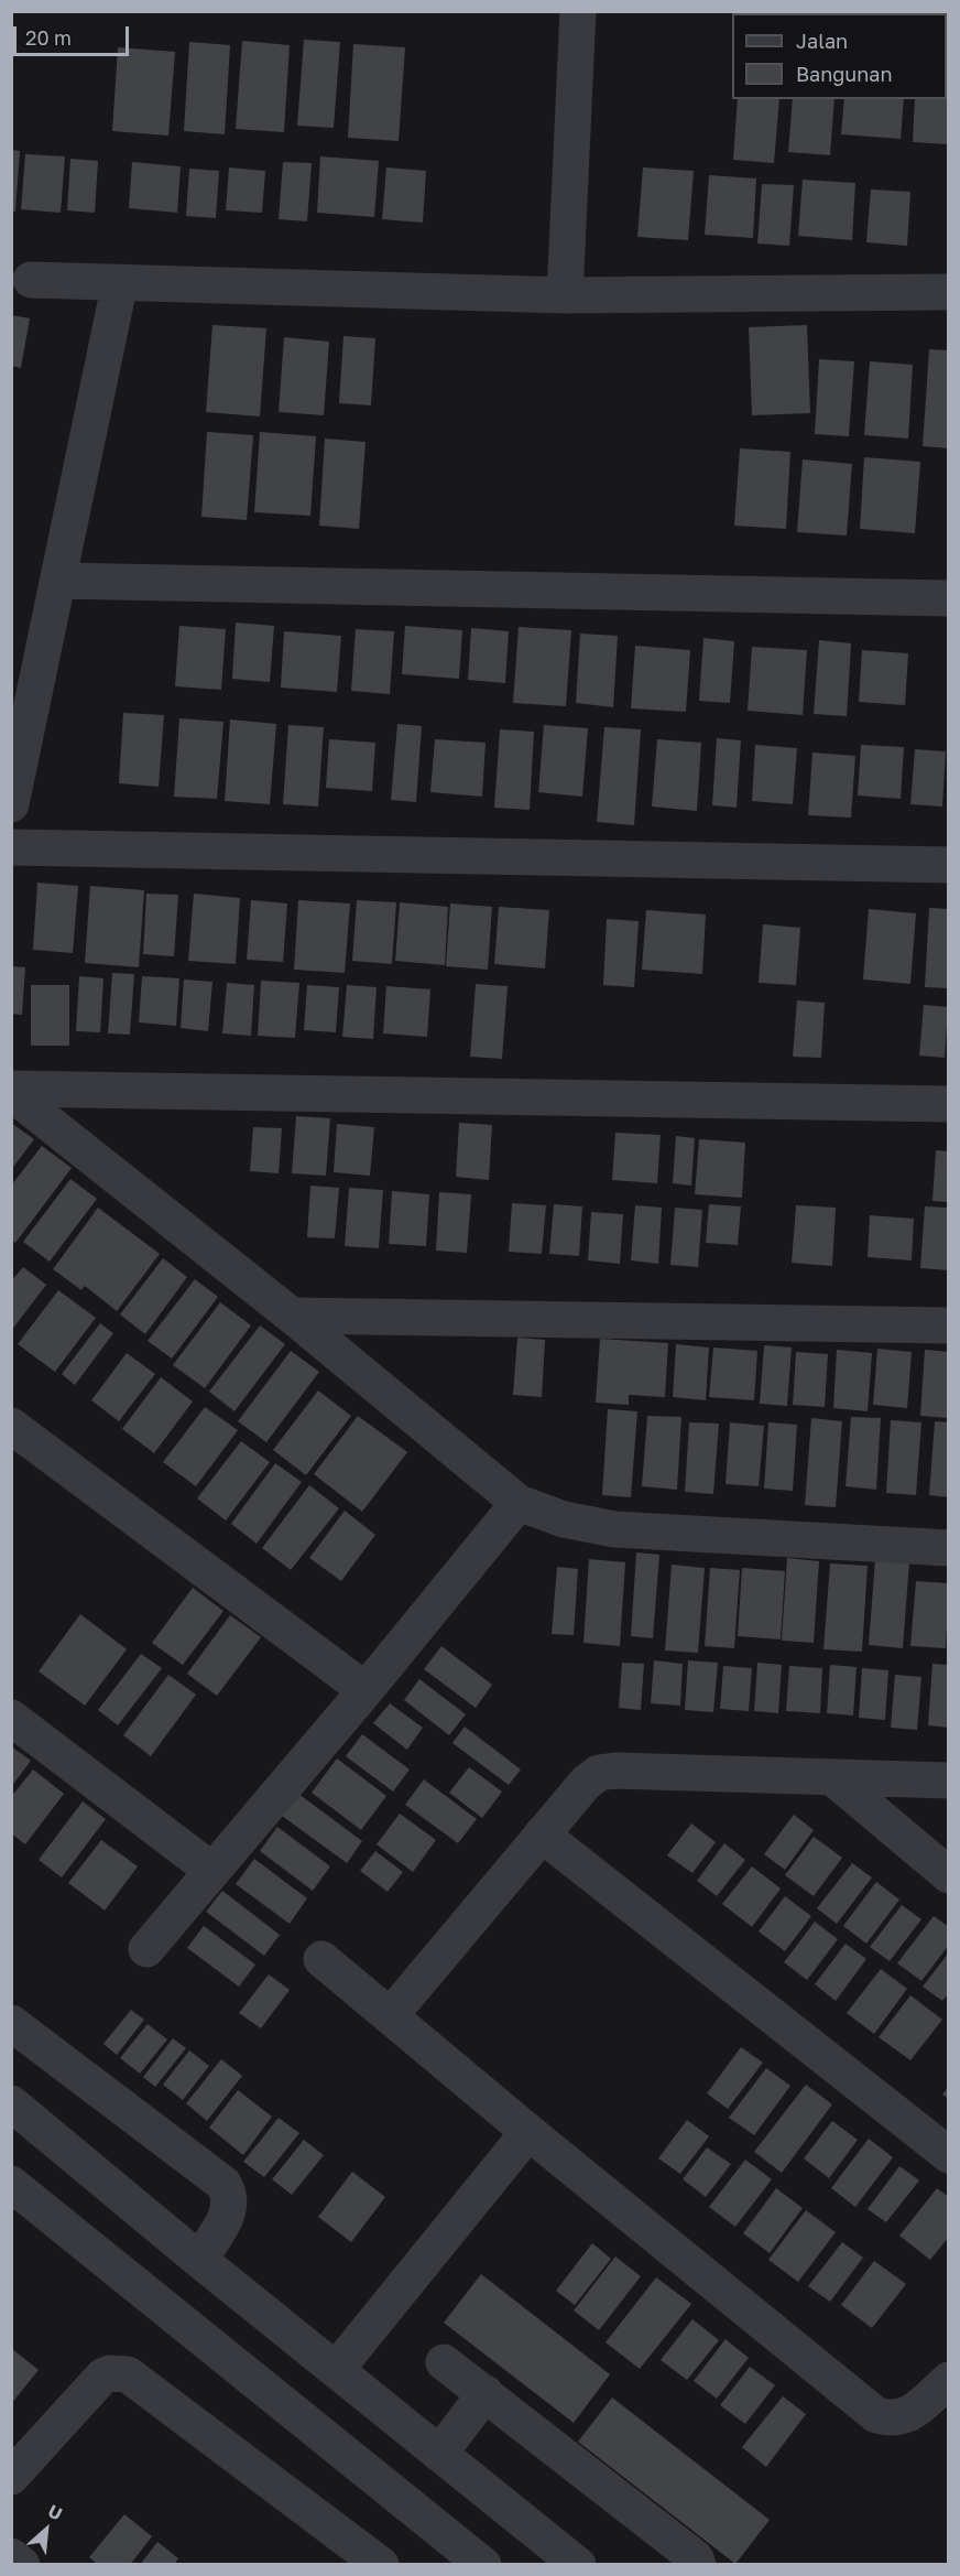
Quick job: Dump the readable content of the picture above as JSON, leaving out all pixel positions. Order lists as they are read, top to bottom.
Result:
{
  "legend": ["Jalan", "Bangunan"],
  "scale_bar": "20 m",
  "north": "top right"
}
